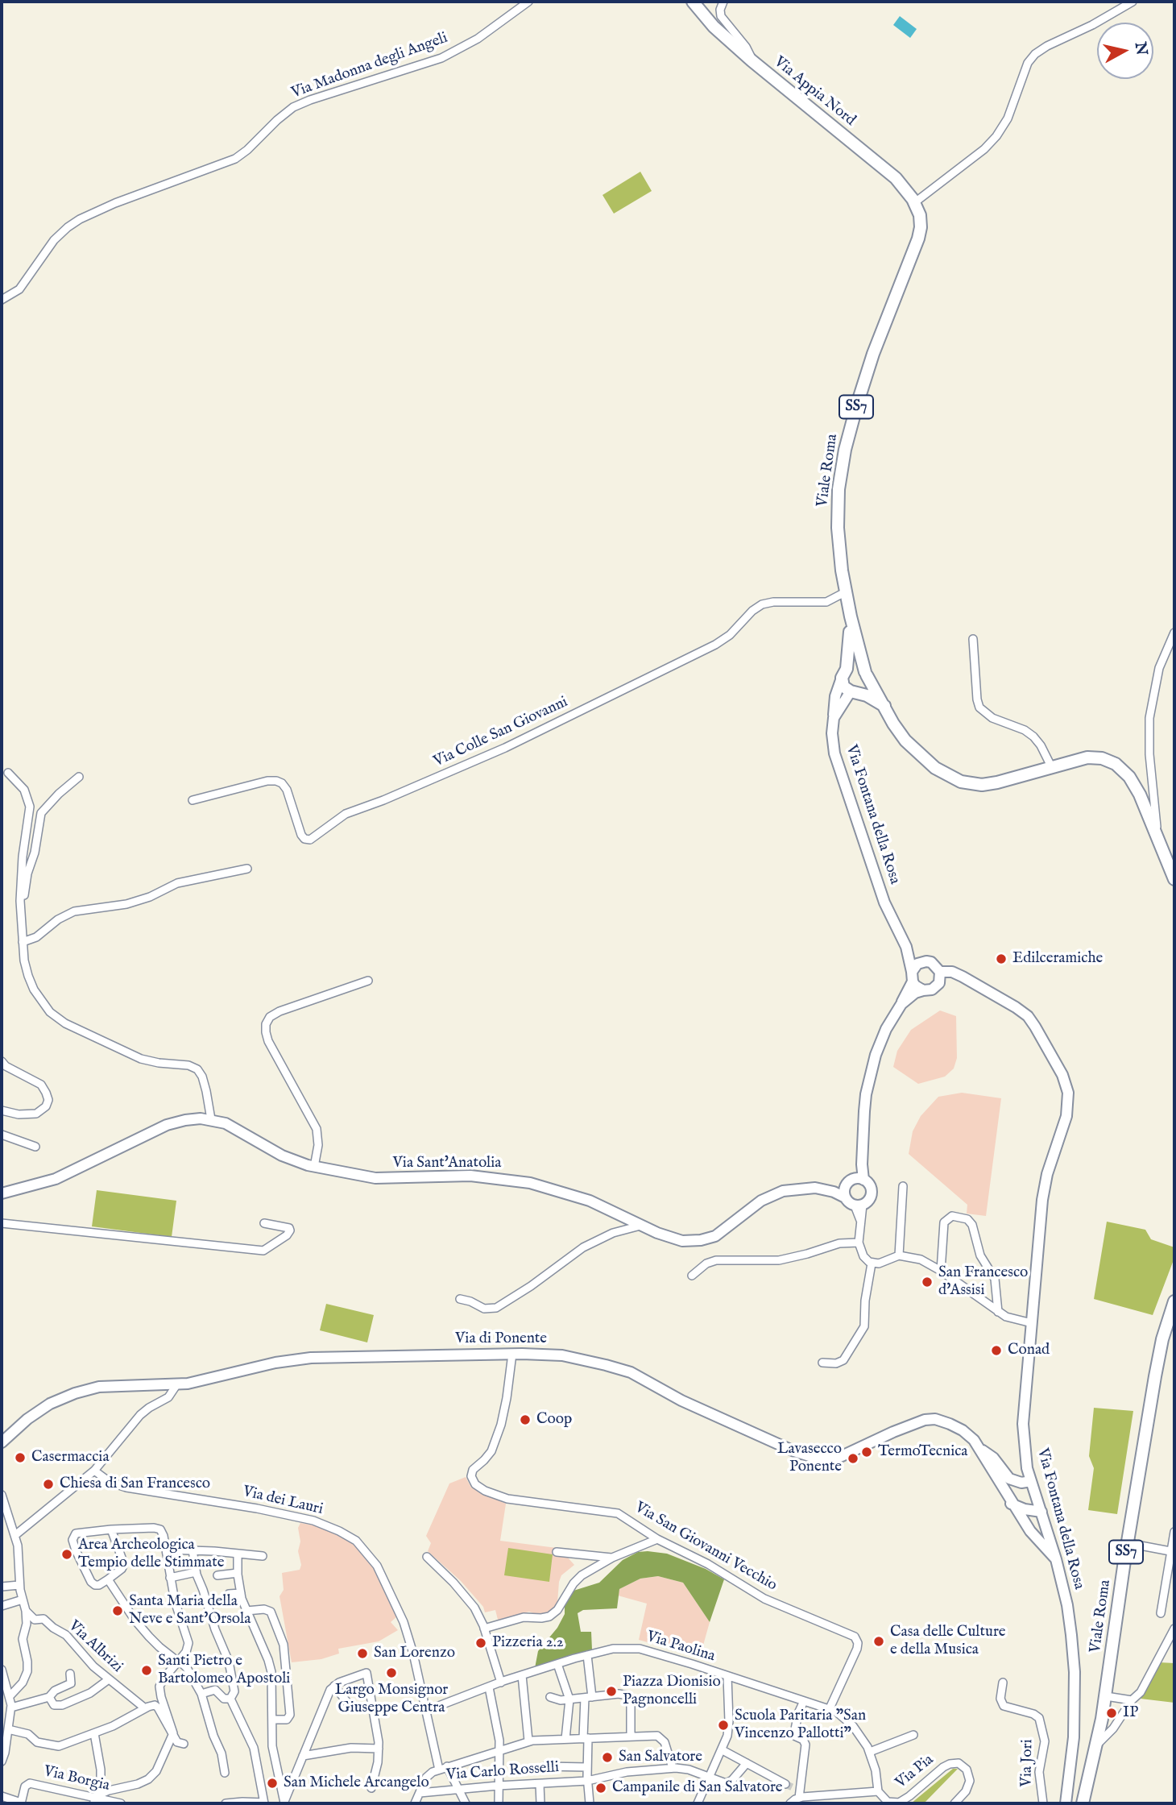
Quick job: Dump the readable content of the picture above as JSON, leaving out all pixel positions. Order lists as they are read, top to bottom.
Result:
{
  "streets": {
    "main road": [
      "Via Appia Nord",
      "SS7",
      "Viale Roma",
      "Via Fontana della Rosa",
      "Via Sant'Anatolia",
      "Via di Ponente"
    ],
    "street": [
      "Via Madonna degli Angeli",
      "Via Colle San Giovanni",
      "Via dei Lauri",
      "Via San Giovanni Vecchio",
      "Via Albrizi",
      "Via Paolina",
      "Via Jori",
      "Via Carlo Rosselli",
      "Via Pia",
      "Via Borgia"
    ]
  },
  "crossings": [
    ["Via Appia Nord", "Viale Roma"],
    ["Viale Roma", "Via Colle San Giovanni"],
    ["Viale Roma", "Via Fontana della Rosa"],
    ["Via Fontana della Rosa", "Via di Ponente"],
    ["Via di Ponente", "Via San Giovanni Vecchio"],
    ["Via dei Lauri", "Via Paolina"],
    ["Via dei Lauri", "Via Carlo Rosselli"],
    ["Via San Giovanni Vecchio", "Via Paolina"],
    ["Via Paolina", "Via Pia"]
  ],
  "places": [
    "Edilceramiche",
    "San Francesco d'Assisi",
    "Conad",
    "Coop",
    "TermoTecnica",
    "Casermaccia",
    "Lavasecco Ponente",
    "Chiesa di San Francesco",
    "Area Archeologica Tempio delle Stimmate",
    "Santa Maria della Neve e Sant'Orsola",
    "Casa delle Culture e della Musica",
    "Pizzeria 2.2",
    "San Lorenzo",
    "Santi Pietro e Bartolomeo Apostoli",
    "Largo Monsignor Giuseppe Centra",
    "Piazza Dionisio Pagnoncelli",
    "IP",
    "Scuola Paritaria \"San Vincenzo Pallotti\"",
    "San Salvatore",
    "San Michele Arcangelo",
    "Campanile di San Salvatore"
  ],
  "north": "right"
}
